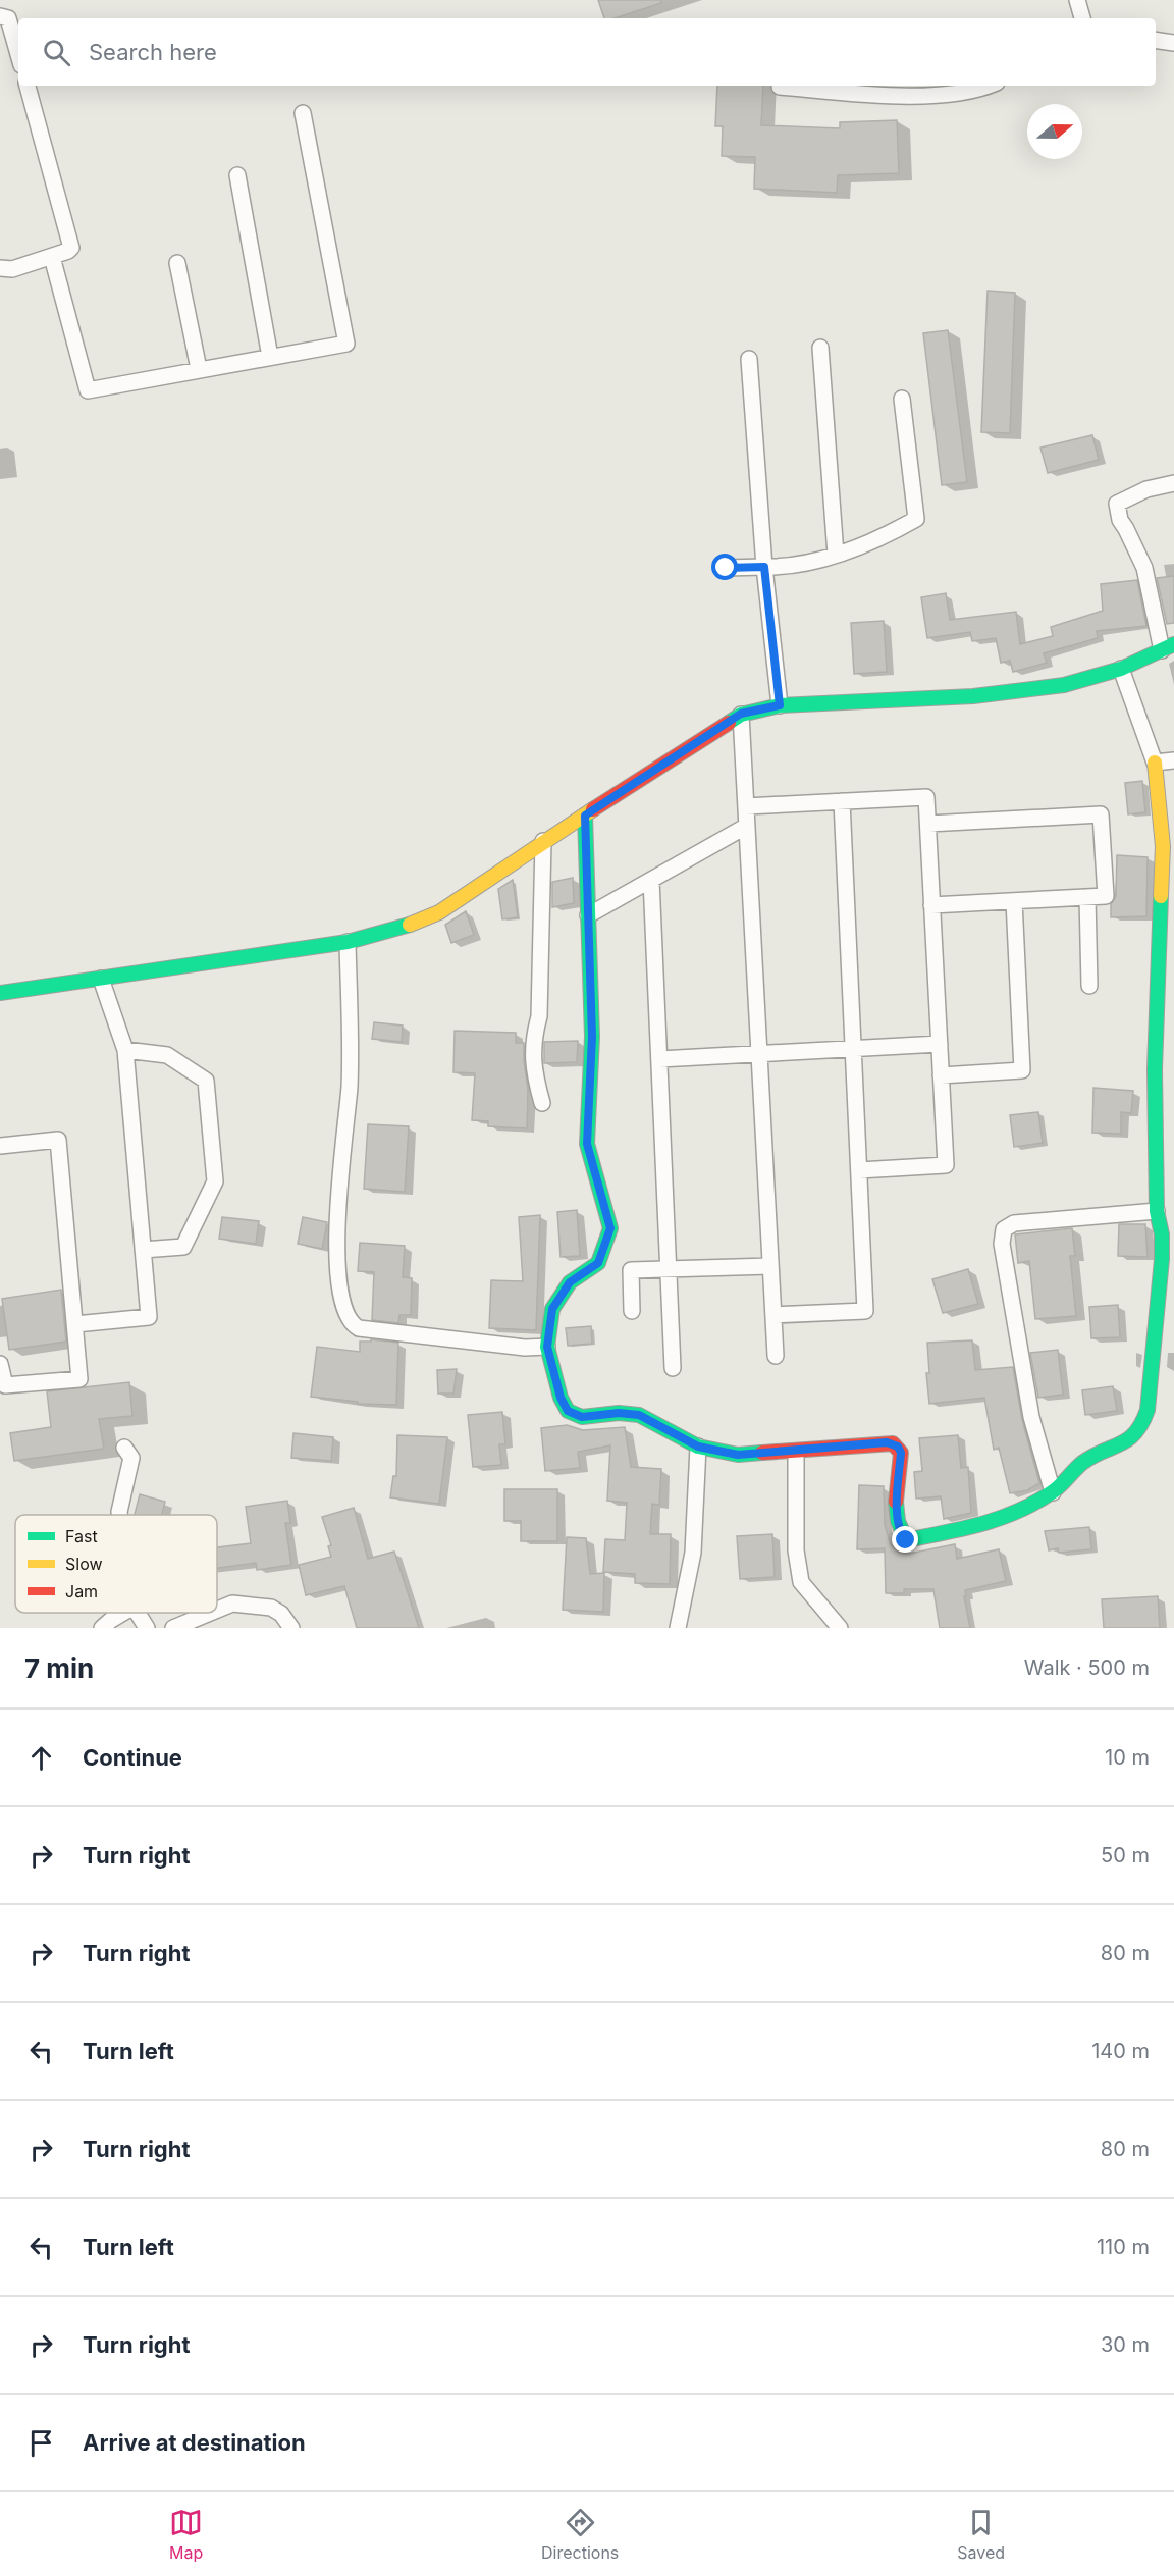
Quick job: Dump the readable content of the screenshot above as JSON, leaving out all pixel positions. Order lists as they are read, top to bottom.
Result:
{
  "legend": ["Fast", "Slow", "Jam"],
  "north": "right",
  "page": {
    "search": "Search here",
    "heading": ["7 min", "Walk · 500 m"],
    "list": [
      ["Continue", "10 m"],
      ["Turn right", "50 m"],
      ["Turn right", "80 m"],
      ["Turn left", "140 m"],
      ["Turn right", "80 m"],
      ["Turn left", "110 m"],
      ["Turn right", "30 m"],
      "Arrive at destination"
    ],
    "nav": ["Map", "Directions", "Saved"]
  }
}
